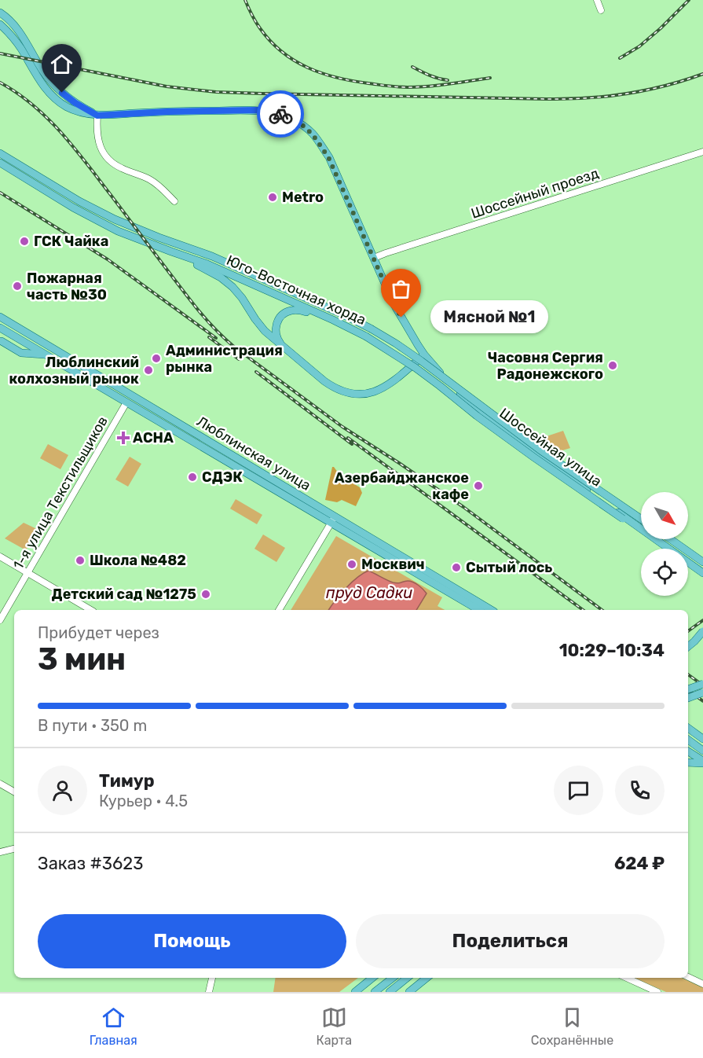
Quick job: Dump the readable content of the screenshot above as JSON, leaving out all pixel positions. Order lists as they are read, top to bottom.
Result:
{
  "streets": {
    "main road": ["Юго-Восточная хорда", "Шоссейная улица", "Люблинская улица"],
    "street": ["Шоссейный проезд", "1-я улица Текстильщиков"]
  },
  "crossings": [
    ["Шоссейный проезд", "Шоссейная улица"],
    ["Юго-Восточная хорда", "Шоссейная улица"],
    ["Люблинская улица", "1-я улица Текстильщиков"]
  ],
  "water": ["пруд Садки"],
  "places": {
    "other": [
      "Metro",
      "ГСК Чайка",
      "Пожарная часть №30",
      "Мясной №1",
      "Администрация рынка",
      "Часовня Сергия Радонежского",
      "Люблинский колхозный рынок",
      "СДЭК",
      "Азербайджанское кафе",
      "Школа №482",
      "Москвич",
      "Сытый лось",
      "Детский сад №1275"
    ],
    "health": ["АСНА"]
  },
  "north": "bottom right",
  "page": {
    "bubble": "Мясной №1",
    "heading": ["3 мин", "Прибудет через", "10:29–10:34"],
    "panel": [
      "Тимур",
      "Курьер · 4.5",
      "Заказ #3623",
      "624 ₽"
    ],
    "bar": "В пути · 350 m",
    "buttons": ["Помощь", "Поделиться"],
    "tabs": ["Главная", "Карта", "Сохранённые"]
  }
}
